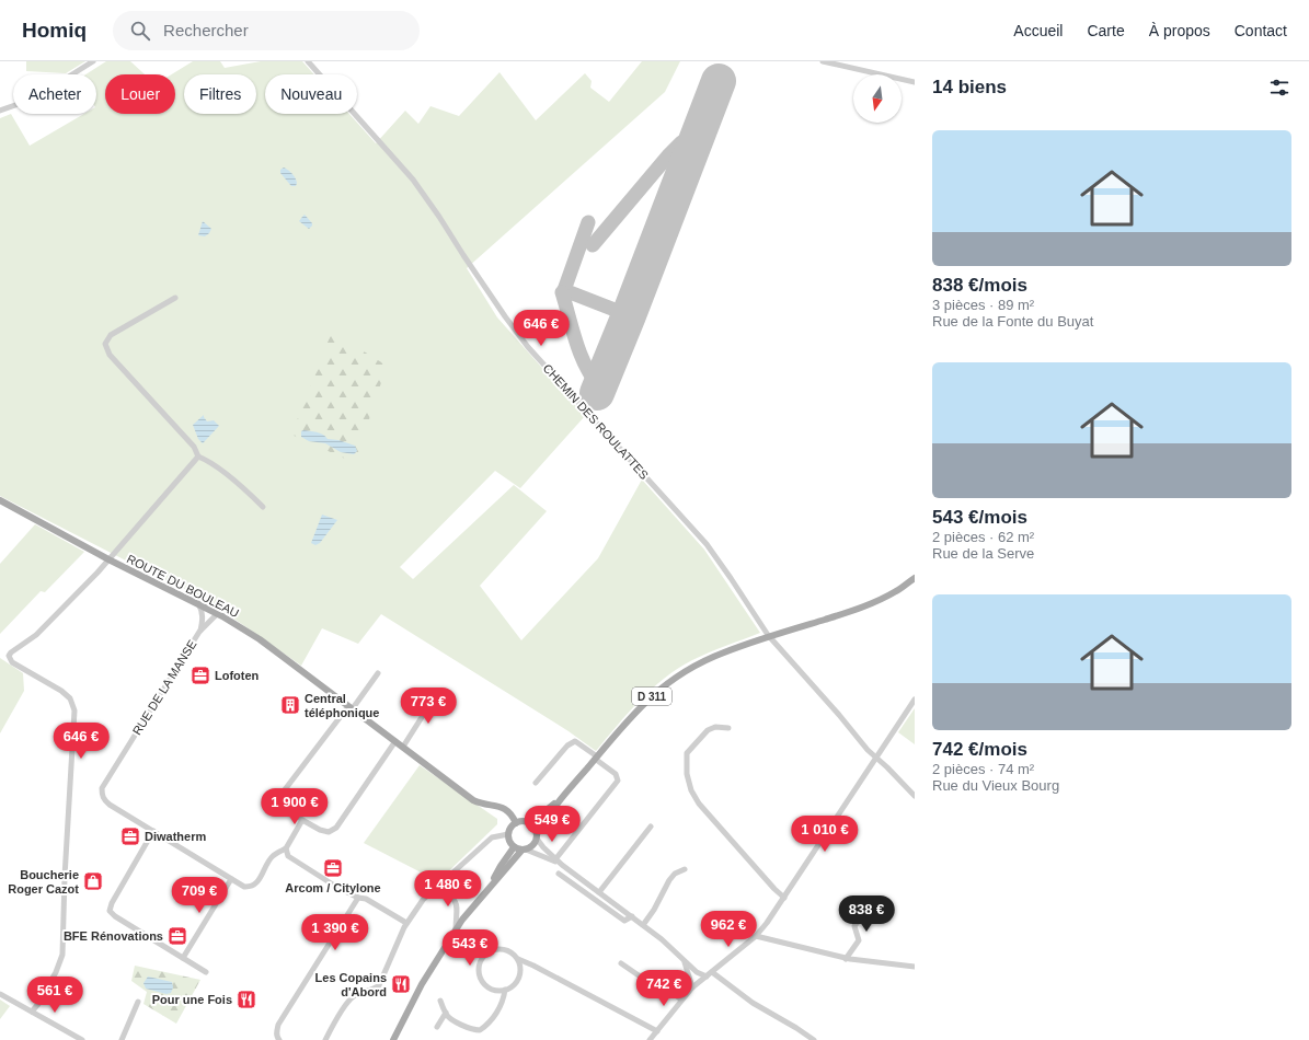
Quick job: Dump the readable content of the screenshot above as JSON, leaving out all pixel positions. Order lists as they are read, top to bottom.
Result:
{
  "streets": {
    "main road": ["ROUTE DU BOULEAU", "D 311"],
    "street": ["CHEMIN DES ROULATTES", "RUE DE LA MANSE"]
  },
  "crossings": [
    ["CHEMIN DES ROULATTES", "D 311"],
    ["ROUTE DU BOULEAU", "D 311"]
  ],
  "places": {
    "office": [
      "Lofoten",
      "Diwatherm",
      "Arcom / Citylone",
      "BFE Rénovations"
    ],
    "building": ["Central téléphonique"],
    "shop": ["Boucherie Roger Cazot"],
    "restaurant": ["Les Copains d'Abord", "Pour une Fois"]
  },
  "north": "bottom",
  "page": {
    "header": "Homiq",
    "search": "Rechercher",
    "nav": [
      "Accueil",
      "Carte",
      "À propos",
      "Contact"
    ],
    "heading": "14 biens",
    "chip": [
      "Acheter",
      "Louer",
      "Filtres",
      "Nouveau"
    ],
    "list": [
      {
        "name": "838 €/mois",
        "note": "3 pièces · 89 m² · Rue de la Fonte du Buyat"
      },
      {
        "name": "543 €/mois",
        "note": "2 pièces · 62 m² · Rue de la Serve"
      },
      {
        "name": "742 €/mois",
        "note": "2 pièces · 74 m² · Rue du Vieux Bourg"
      }
    ],
    "price": [
      "646 €",
      "773 €",
      "646 €",
      "1 900 €",
      "549 €",
      "1 010 €",
      "1 480 €",
      "709 €",
      "838 €",
      "962 €",
      "1 390 €",
      "543 €",
      "742 €",
      "561 €"
    ]
  }
}
